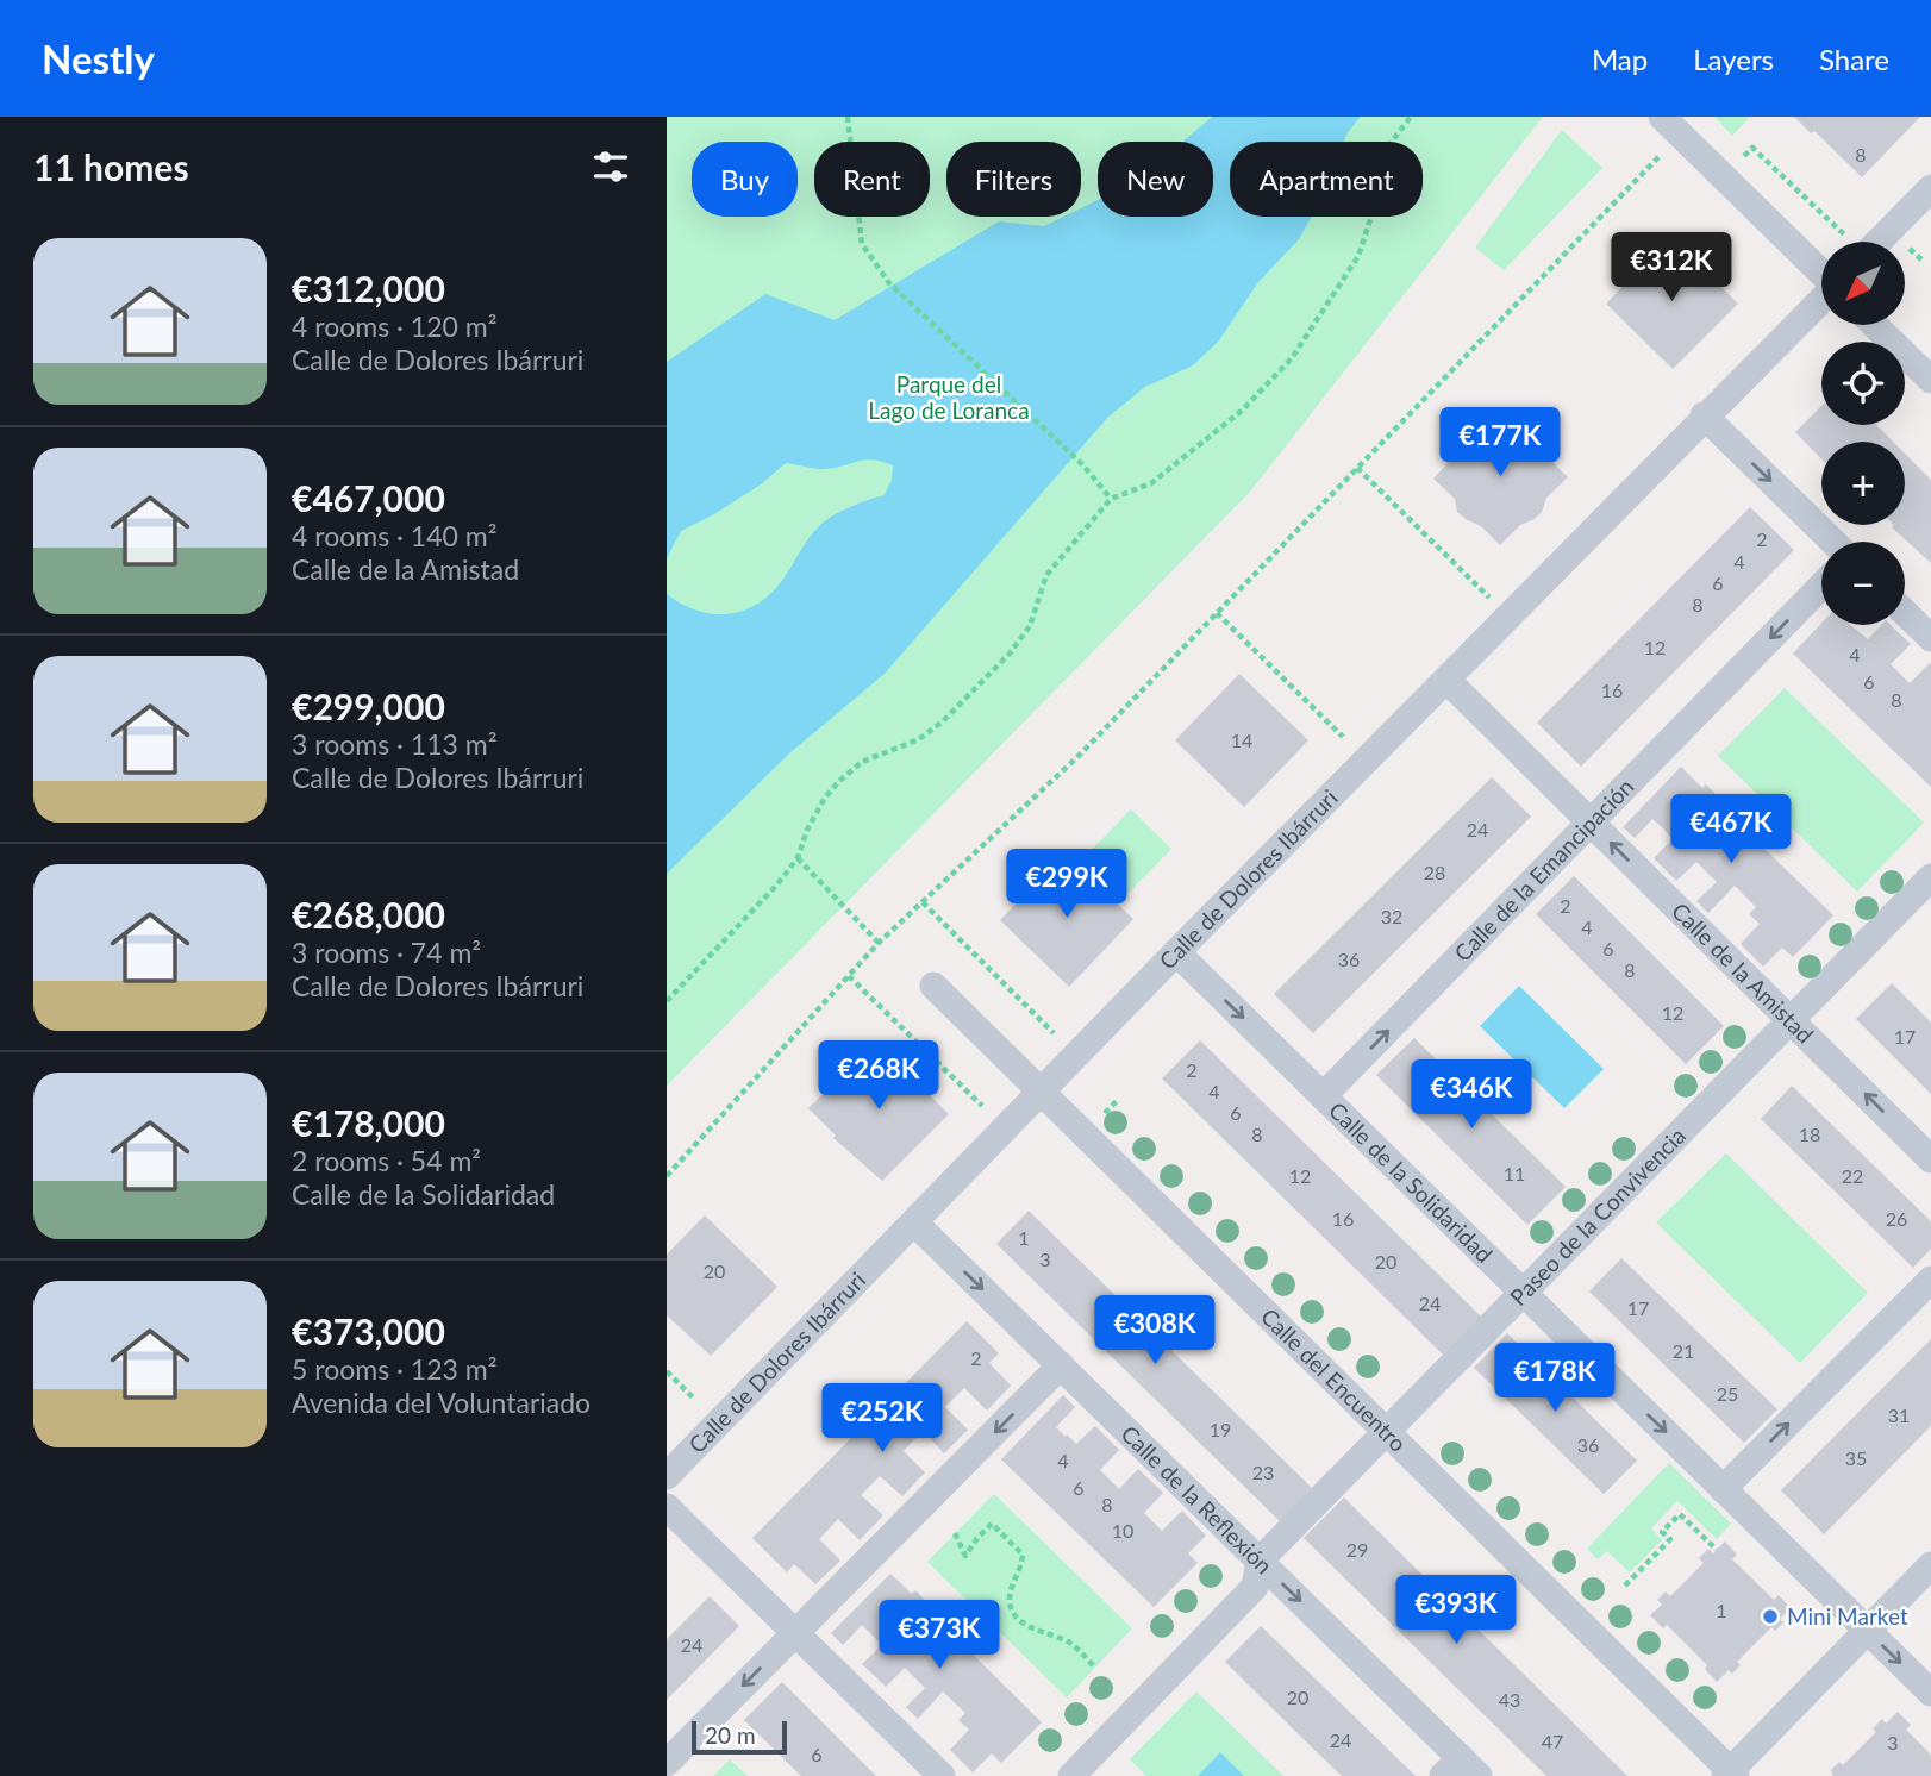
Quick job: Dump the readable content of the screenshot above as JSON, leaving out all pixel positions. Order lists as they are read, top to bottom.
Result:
{
  "streets": {
    "street": [
      "Calle de la Emancipación",
      "Calle de Dolores Ibárruri",
      "Calle de la Amistad",
      "Calle de la Solidaridad",
      "Paseo de la Convivencia",
      "Calle del Encuentro",
      "Calle de la Reflexión"
    ]
  },
  "crossings": [
    ["Calle de la Emancipación", "Calle de la Amistad"],
    ["Calle de la Emancipación", "Calle de la Solidaridad"],
    ["Calle de Dolores Ibárruri", "Calle de la Amistad"],
    ["Calle de Dolores Ibárruri", "Calle de la Solidaridad"],
    ["Calle de Dolores Ibárruri", "Calle del Encuentro"],
    ["Calle de Dolores Ibárruri", "Calle de la Reflexión"],
    ["Calle de la Amistad", "Paseo de la Convivencia"],
    ["Calle de la Solidaridad", "Paseo de la Convivencia"],
    ["Paseo de la Convivencia", "Calle del Encuentro"],
    ["Paseo de la Convivencia", "Calle de la Reflexión"]
  ],
  "one_way": ["Calle de la Amistad", "Calle de la Solidaridad", "Calle de la Reflexión"],
  "parks": ["Parque del Lago de Loranca"],
  "places": ["Mini Market"],
  "house_numbers": [
    "8",
    "2",
    "4",
    "6",
    "8",
    "12",
    "4",
    "6",
    "16",
    "8",
    "14",
    "24",
    "28",
    "2",
    "32",
    "4",
    "6",
    "36",
    "8",
    "12",
    "17",
    "2",
    "4",
    "6",
    "8",
    "18",
    "11",
    "12",
    "22",
    "16",
    "26",
    "1",
    "3",
    "20",
    "20",
    "24",
    "17",
    "21",
    "2",
    "25",
    "31",
    "19",
    "36",
    "35",
    "4",
    "23",
    "6",
    "8",
    "10",
    "29",
    "1",
    "24",
    "20",
    "43",
    "24",
    "47",
    "3",
    "6"
  ],
  "scale_bar": "20 m",
  "north": "bottom left",
  "page": {
    "header": "Nestly",
    "nav": ["Map", "Layers", "Share"],
    "heading": "11 homes",
    "chip": [
      "Buy",
      "Rent",
      "Filters",
      "New",
      "Apartment"
    ],
    "list": [
      {
        "name": "€312,000",
        "note": "4 rooms · 120 m² · Calle de Dolores Ibárruri"
      },
      {
        "name": "€467,000",
        "note": "4 rooms · 140 m² · Calle de la Amistad"
      },
      {
        "name": "€299,000",
        "note": "3 rooms · 113 m² · Calle de Dolores Ibárruri"
      },
      {
        "name": "€268,000",
        "note": "3 rooms · 74 m² · Calle de Dolores Ibárruri"
      },
      {
        "name": "€178,000",
        "note": "2 rooms · 54 m² · Calle de la Solidaridad"
      },
      {
        "name": "€373,000",
        "note": "5 rooms · 123 m² · Avenida del Voluntariado"
      }
    ],
    "price": [
      "€312K",
      "€177K",
      "€467K",
      "€299K",
      "€268K",
      "€346K",
      "€308K",
      "€178K",
      "€252K",
      "€393K",
      "€373K"
    ],
    "map_buttons": ["+", "−"],
    "scale": "20 m"
  }
}
